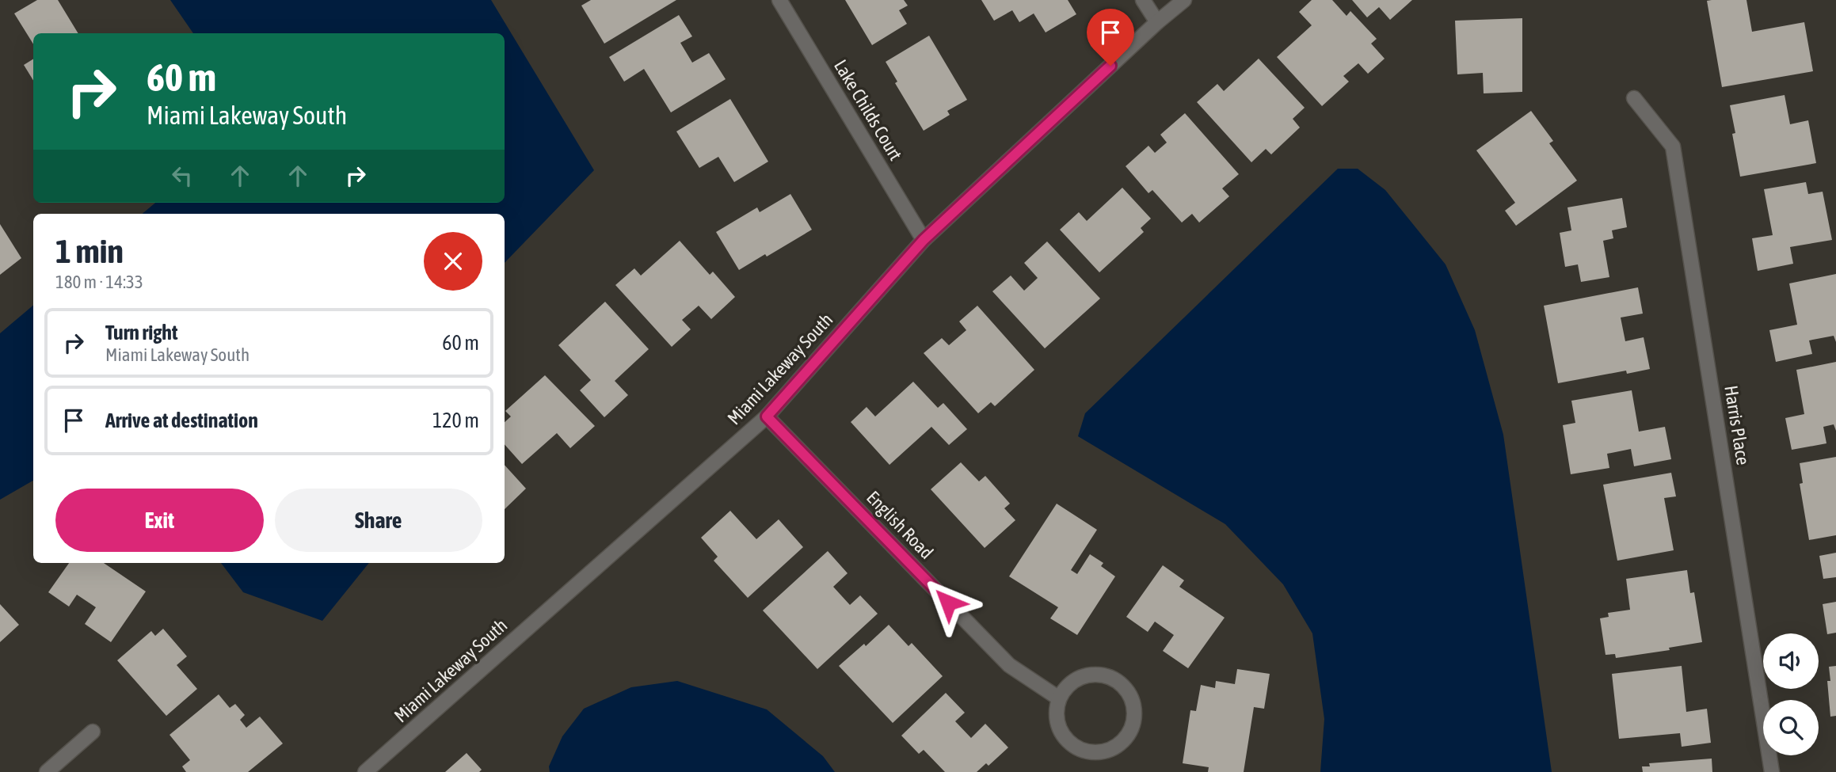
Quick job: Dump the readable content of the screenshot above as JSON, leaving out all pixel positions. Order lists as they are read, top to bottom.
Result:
{
  "streets": {
    "street": [
      "Lake Childs Court",
      "Miami Lakeway South",
      "Harris Place",
      "English Road"
    ]
  },
  "crossings": [
    ["Lake Childs Court", "Miami Lakeway South"],
    ["Miami Lakeway South", "English Road"]
  ],
  "page": {
    "turn": ["60 m", "Miami Lakeway South"],
    "heading": ["1 min", "180 m · 14:33"],
    "list": [
      {
        "name": "Turn right",
        "note": "Miami Lakeway South",
        "value": "60 m"
      },
      {
        "name": "Arrive at destination",
        "value": "120 m"
      }
    ],
    "buttons": ["Exit", "Share"]
  }
}
